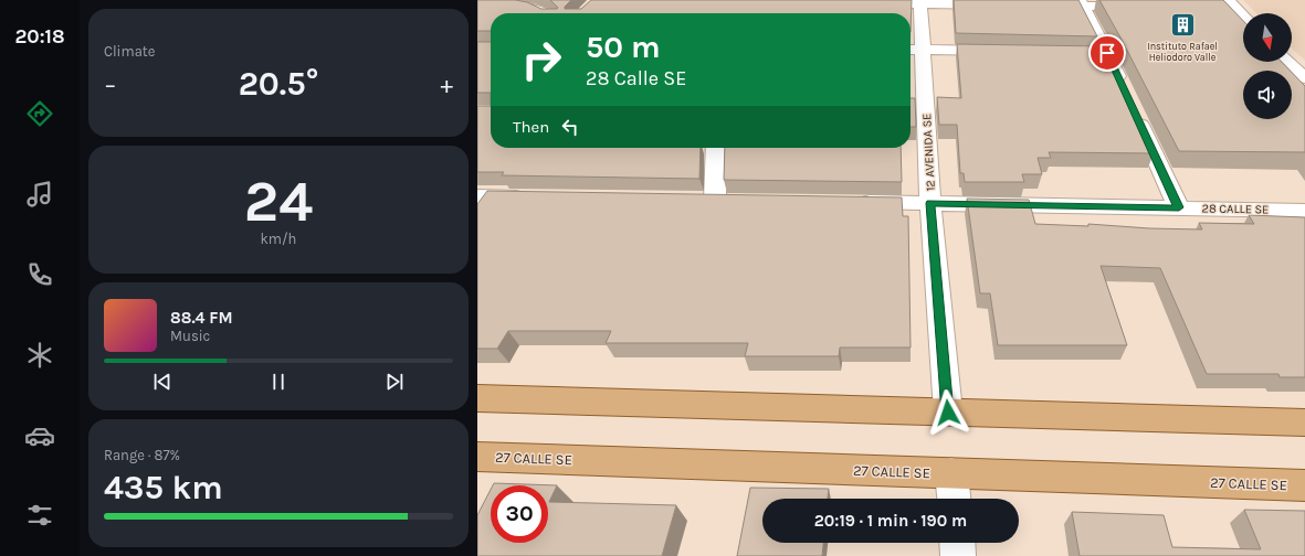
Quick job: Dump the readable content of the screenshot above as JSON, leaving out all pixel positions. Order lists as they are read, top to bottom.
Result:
{
  "streets": {
    "main road": ["27 CALLE SE"],
    "street": ["12 AVENIDA SE", "28 CALLE SE"]
  },
  "crossings": [
    ["12 AVENIDA SE", "28 CALLE SE"]
  ],
  "places": {
    "building": ["Instituto Rafael Heliodoro Valle"]
  },
  "north": "bottom",
  "page": {
    "tabs": "20:18",
    "tile": [
      "Climate",
      ["24", "km/h"],
      ["Range · 87%", "435 km"]
    ],
    "turn": ["50 m", "28 Calle SE"],
    "heat": ["−", "20.5°", "+"],
    "then": "Then",
    "song": ["88.4 FM", "Music"],
    "limit": "30",
    "trip": "20:19 · 1 min · 190 m"
  }
}
